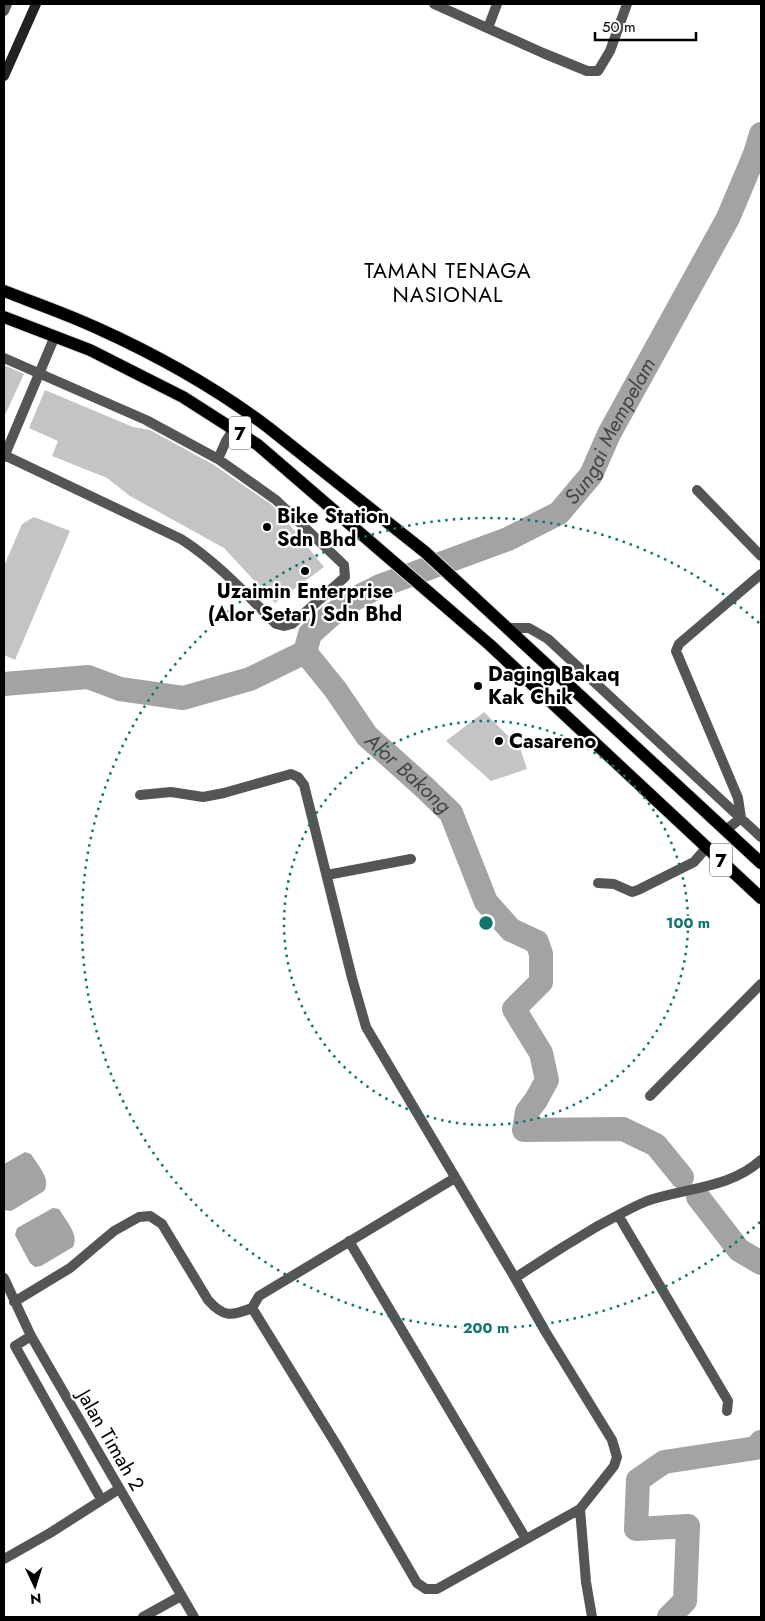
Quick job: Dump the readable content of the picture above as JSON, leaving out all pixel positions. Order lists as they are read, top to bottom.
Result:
{
  "streets": {
    "main road": ["7"],
    "street": ["Jalan Timah 2"]
  },
  "districts": ["TAMAN TENAGA NASIONAL"],
  "water": ["Sungai Mempelam", "Alor Bakong"],
  "places": [
    "Bike Station Sdn Bhd",
    "Uzaimin Enterprise (Alor Setar) Sdn Bhd",
    "Daging Bakaq Kak Chik",
    "Casareno"
  ],
  "scale_bar": "50 m",
  "north": "bottom",
  "rings": ["100 m", "200 m"]
}
